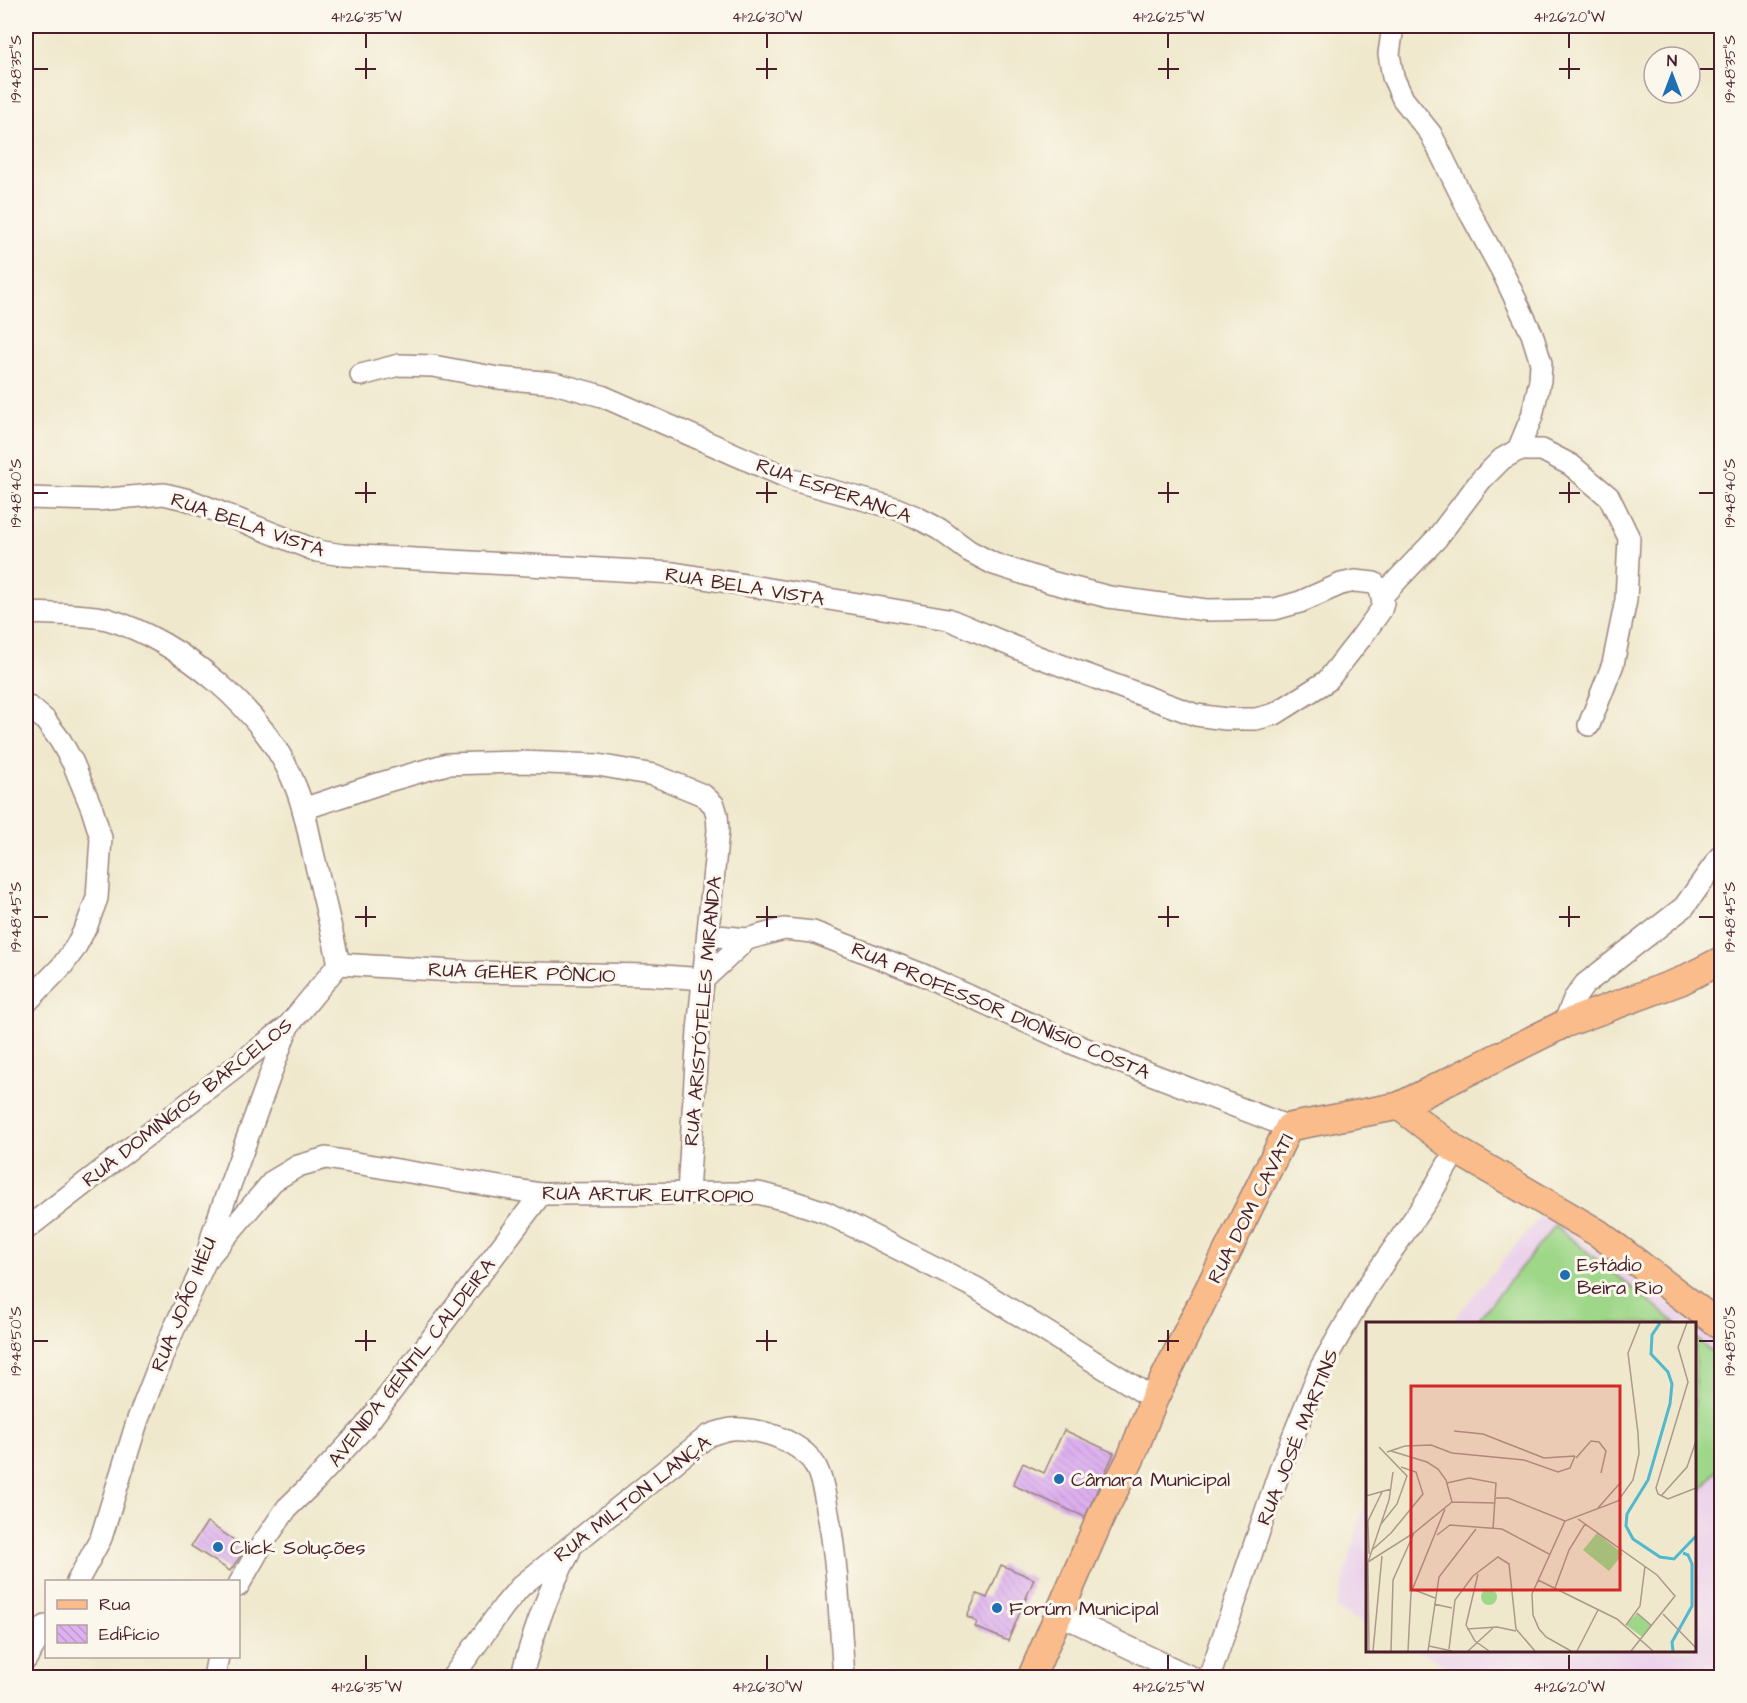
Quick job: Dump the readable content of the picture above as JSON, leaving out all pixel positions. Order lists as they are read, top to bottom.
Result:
{
  "streets": {
    "main road": ["RUA DOM CAVATI"],
    "street": [
      "RUA ESPERANCA",
      "RUA BELA VISTA",
      "RUA GEHER PÔNCIO",
      "RUA PROFESSOR DIONÍSIO COSTA",
      "RUA ARISTÓTELES MIRANDA",
      "RUA DOMINGOS BARCELOS",
      "RUA ARTUR EUTROPIO",
      "RUA JOÃO IHÉU",
      "AVENIDA GENTIL CALDEIRA",
      "RUA JOSÉ MARTINS",
      "RUA MILTON LANÇA"
    ]
  },
  "crossings": [
    ["RUA ESPERANCA", "RUA BELA VISTA"],
    ["RUA GEHER PÔNCIO", "RUA ARISTÓTELES MIRANDA"],
    ["RUA GEHER PÔNCIO", "RUA DOMINGOS BARCELOS"],
    ["RUA PROFESSOR DIONÍSIO COSTA", "RUA ARISTÓTELES MIRANDA"],
    ["RUA PROFESSOR DIONÍSIO COSTA", "RUA DOM CAVATI"],
    ["RUA ARISTÓTELES MIRANDA", "RUA ARTUR EUTROPIO"],
    ["RUA DOMINGOS BARCELOS", "RUA JOÃO IHÉU"],
    ["RUA ARTUR EUTROPIO", "RUA DOM CAVATI"],
    ["RUA ARTUR EUTROPIO", "RUA JOÃO IHÉU"],
    ["RUA ARTUR EUTROPIO", "AVENIDA GENTIL CALDEIRA"]
  ],
  "places": [
    "Estádio Beira Rio",
    "Câmara Municipal",
    "Click Soluções",
    "Forúm Municipal"
  ],
  "legend": ["Rua", "Edifício"],
  "north": "top",
  "coordinates": [
    "41°26'35\"W",
    "41°26'30\"W",
    "41°26'25\"W",
    "41°26'20\"W",
    "19°48'35\"S",
    "19°48'40\"S",
    "19°48'45\"S",
    "19°48'50\"S"
  ]
}
